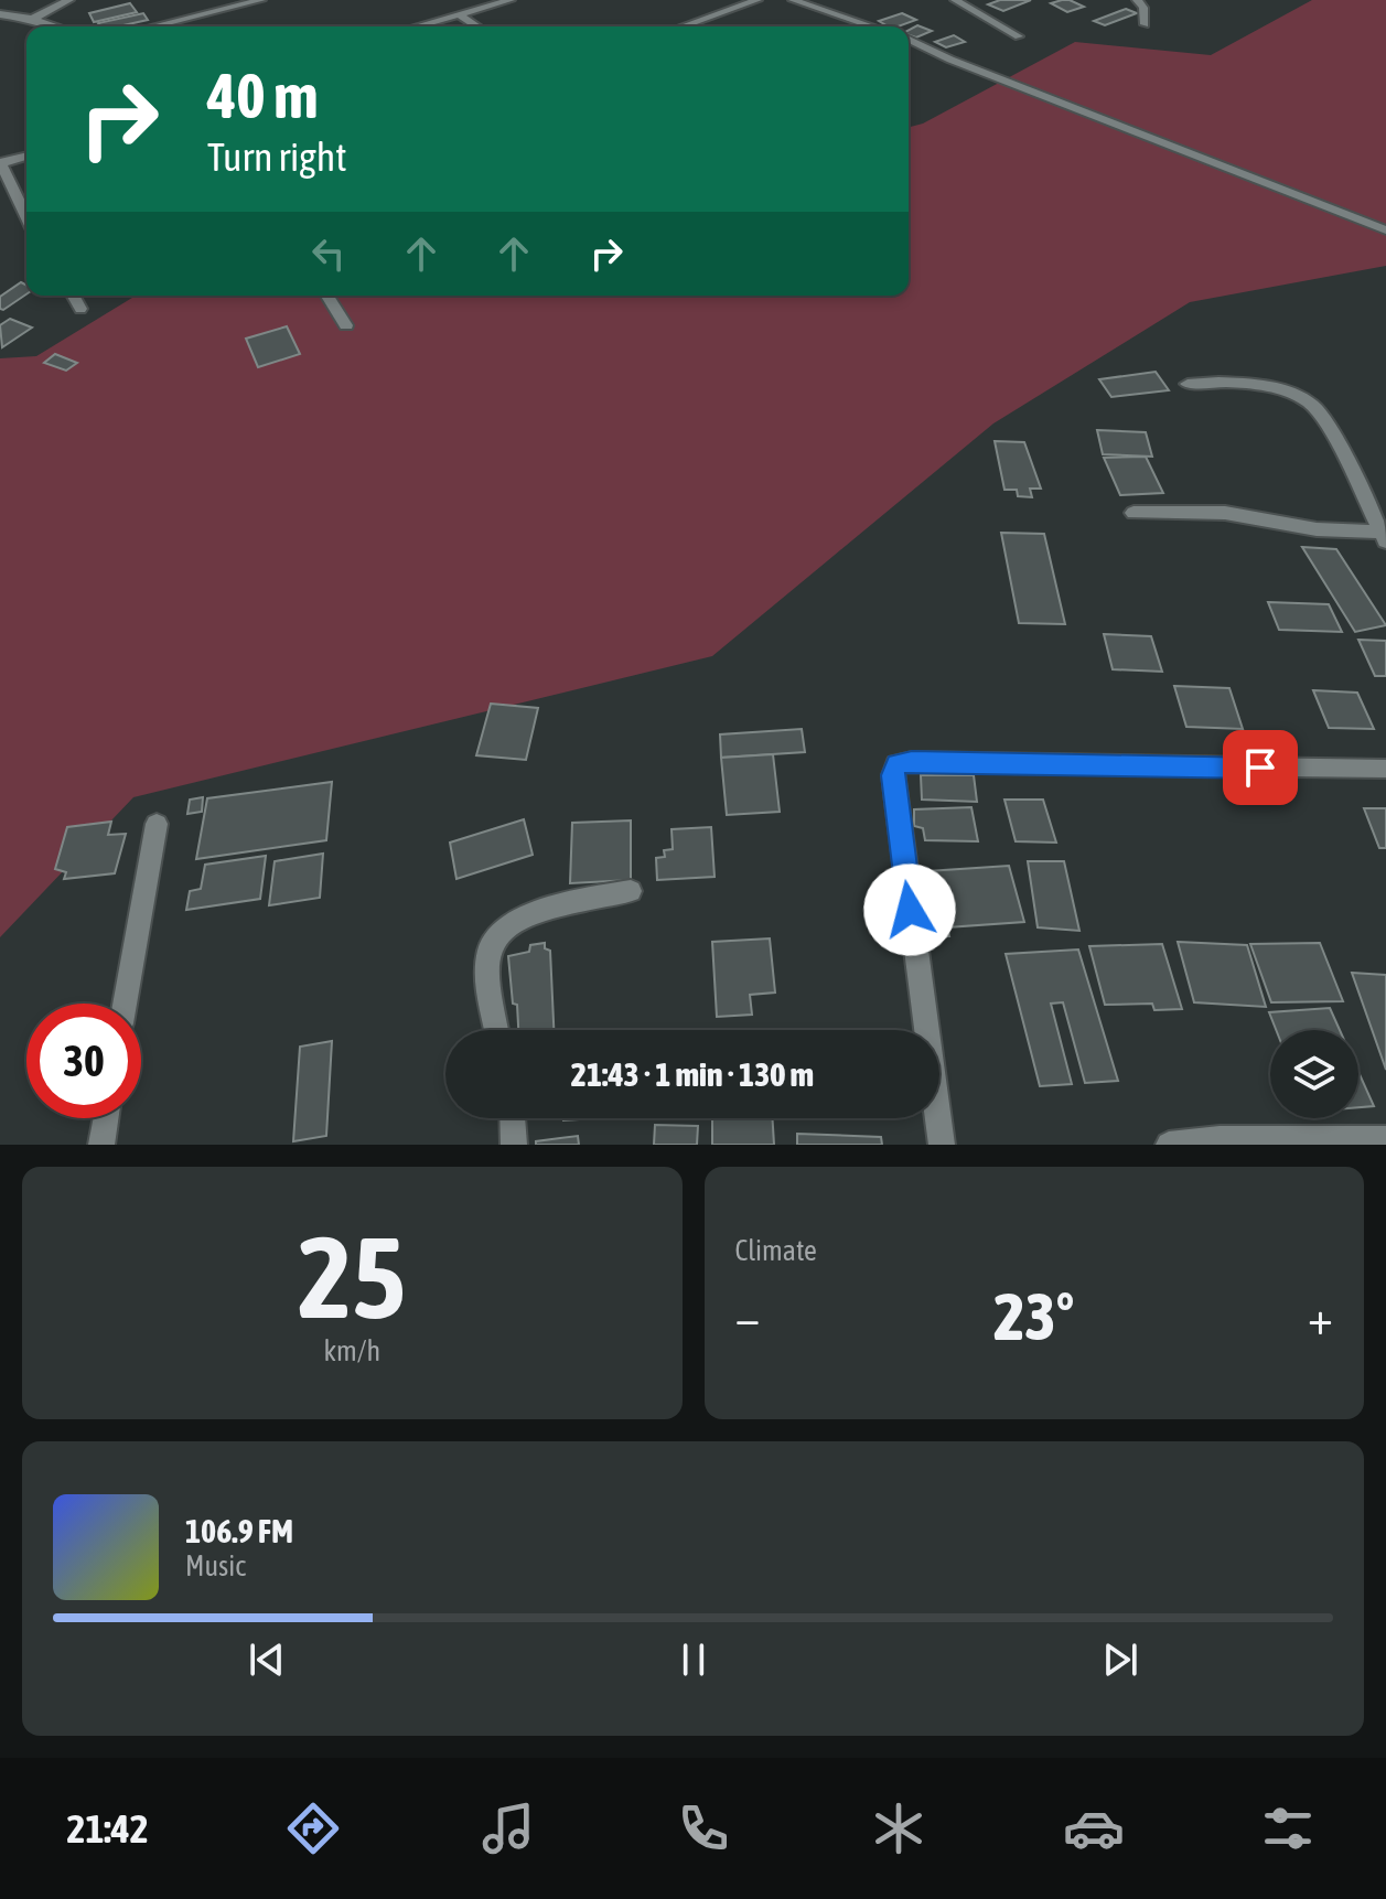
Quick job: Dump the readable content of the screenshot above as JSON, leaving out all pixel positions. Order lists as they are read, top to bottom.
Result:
{
  "page": {
    "turn": ["40 m", "Turn right"],
    "limit": "30",
    "trip": "21:43 · 1 min · 130 m",
    "tile": [
      ["25", "km/h"],
      "Climate"
    ],
    "heat": ["−", "23°", "+"],
    "song": ["106.9 FM", "Music"],
    "tabs": "21:42"
  }
}
